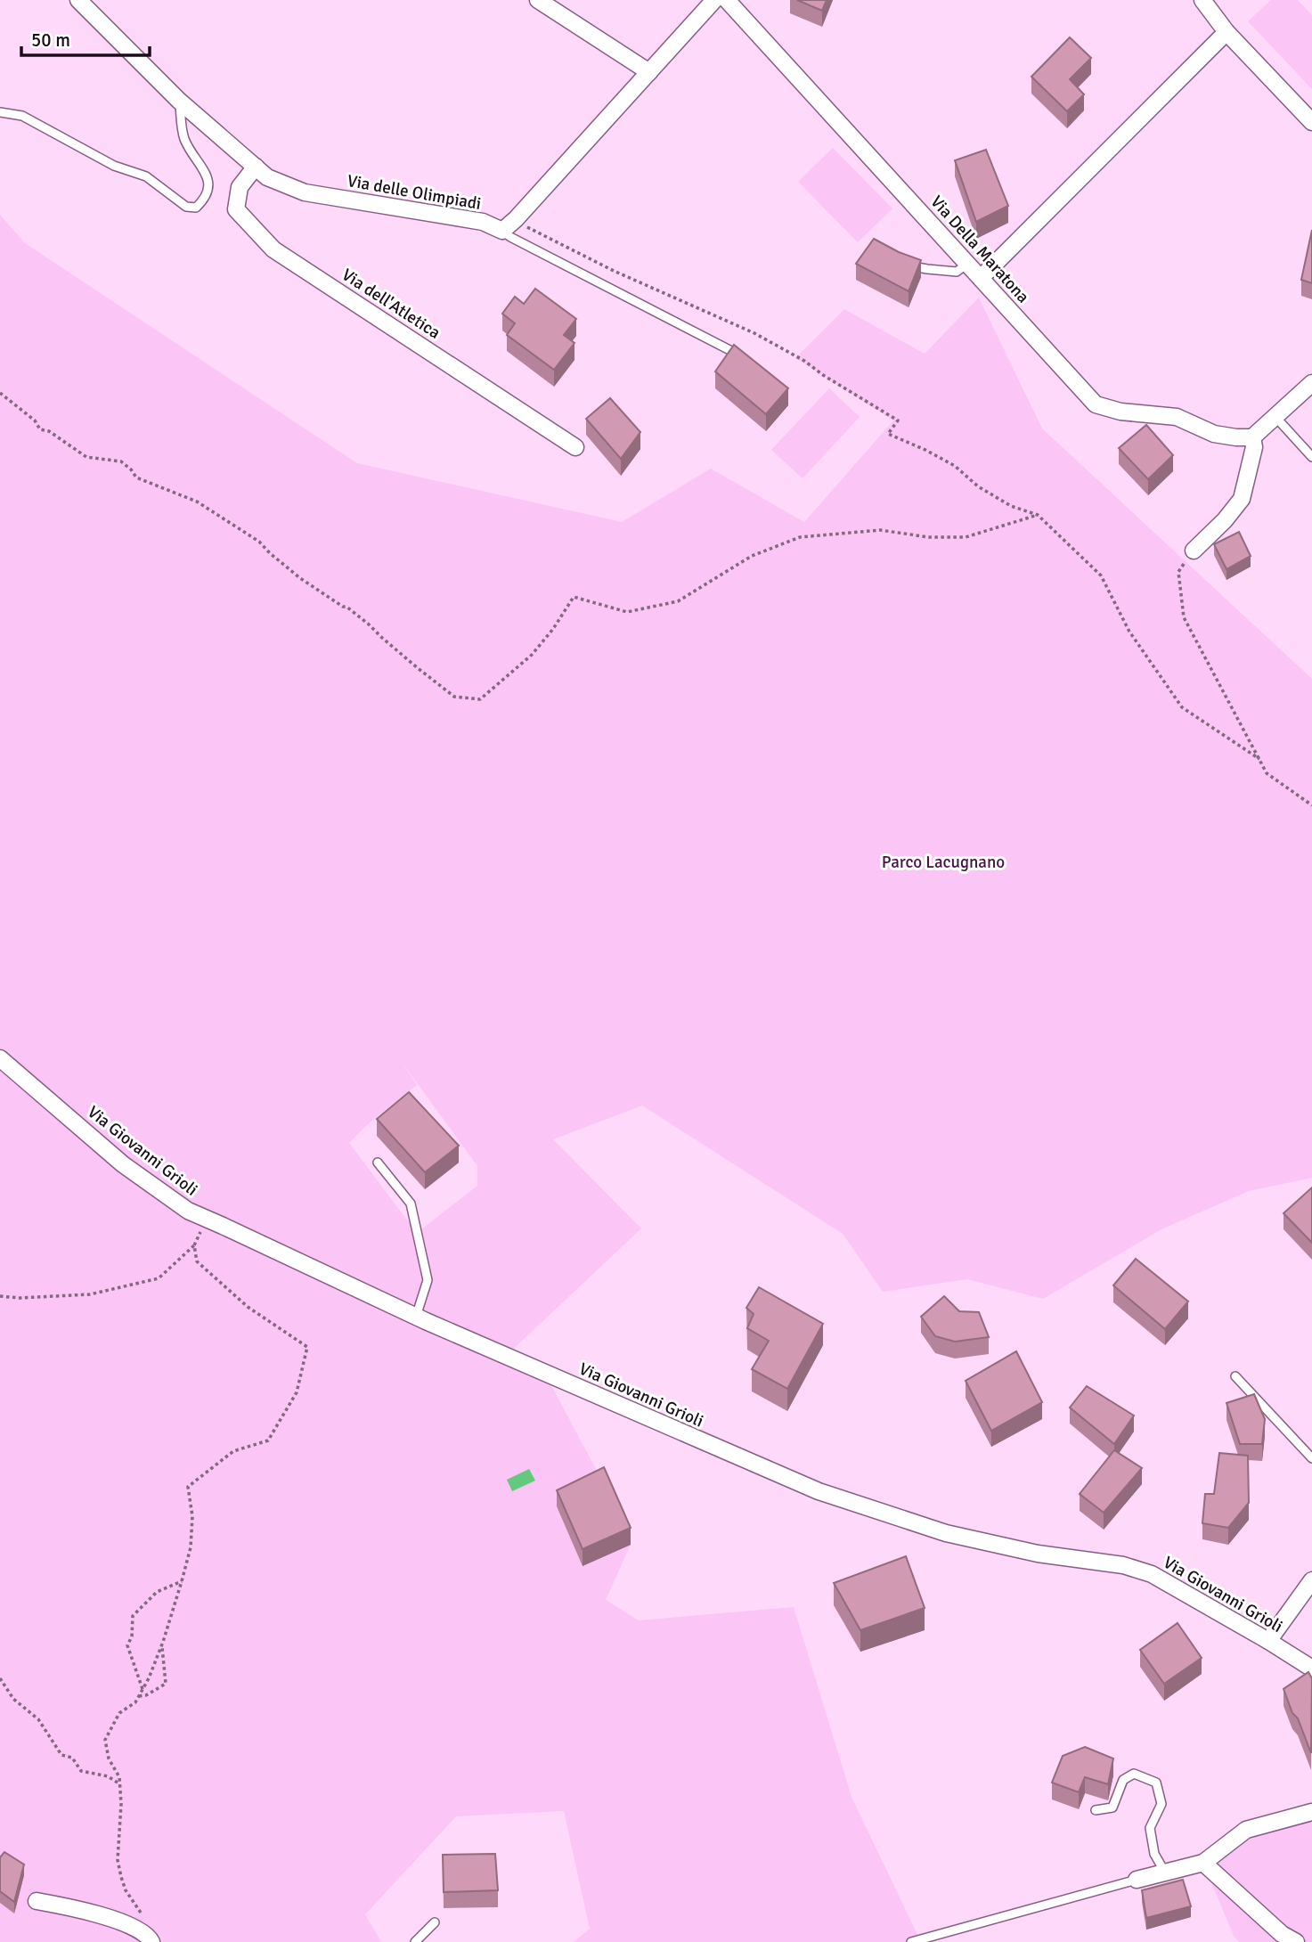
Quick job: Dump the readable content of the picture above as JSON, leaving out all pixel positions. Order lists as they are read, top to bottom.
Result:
{
  "streets": {
    "street": [
      "Via delle Olimpiadi",
      "Via Della Maratona",
      "Via dell'Atletica",
      "Via Giovanni Grioli"
    ]
  },
  "crossings": [
    ["Via delle Olimpiadi", "Via dell'Atletica"]
  ],
  "parks": ["Parco Lacugnano"],
  "scale_bar": "50 m"
}
